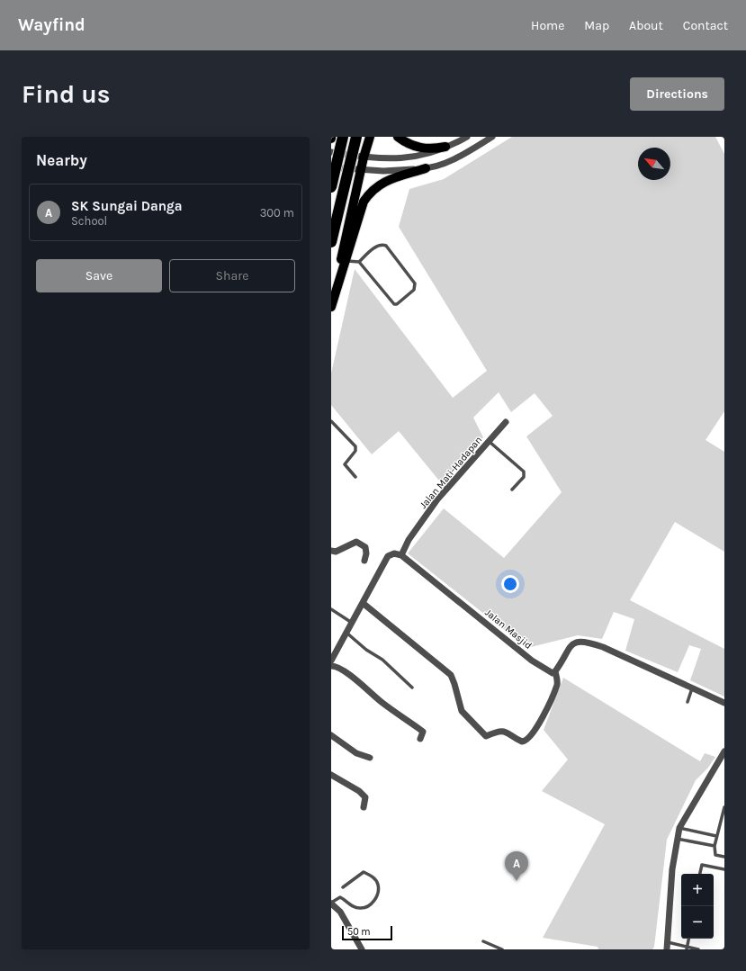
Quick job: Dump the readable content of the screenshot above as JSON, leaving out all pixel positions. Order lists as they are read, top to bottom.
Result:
{
  "streets": {
    "street": ["Jalan Mati-Hadapan", "Jalan Masjid"]
  },
  "crossings": [
    ["Jalan Mati-Hadapan", "Jalan Masjid"]
  ],
  "scale_bar": "50 m",
  "north": "top left",
  "page": {
    "header": "Wayfind",
    "nav": [
      "Home",
      "Map",
      "About",
      "Contact"
    ],
    "buttons": [
      "Directions",
      ["Save", "Share"]
    ],
    "title": "Find us",
    "heading": "Nearby",
    "list": [
      {
        "mark": "A",
        "name": "SK Sungai Danga",
        "note": "School",
        "value": "300 m"
      }
    ],
    "pins": "A",
    "map_buttons": ["+", "−"],
    "scale": "50 m"
  }
}
